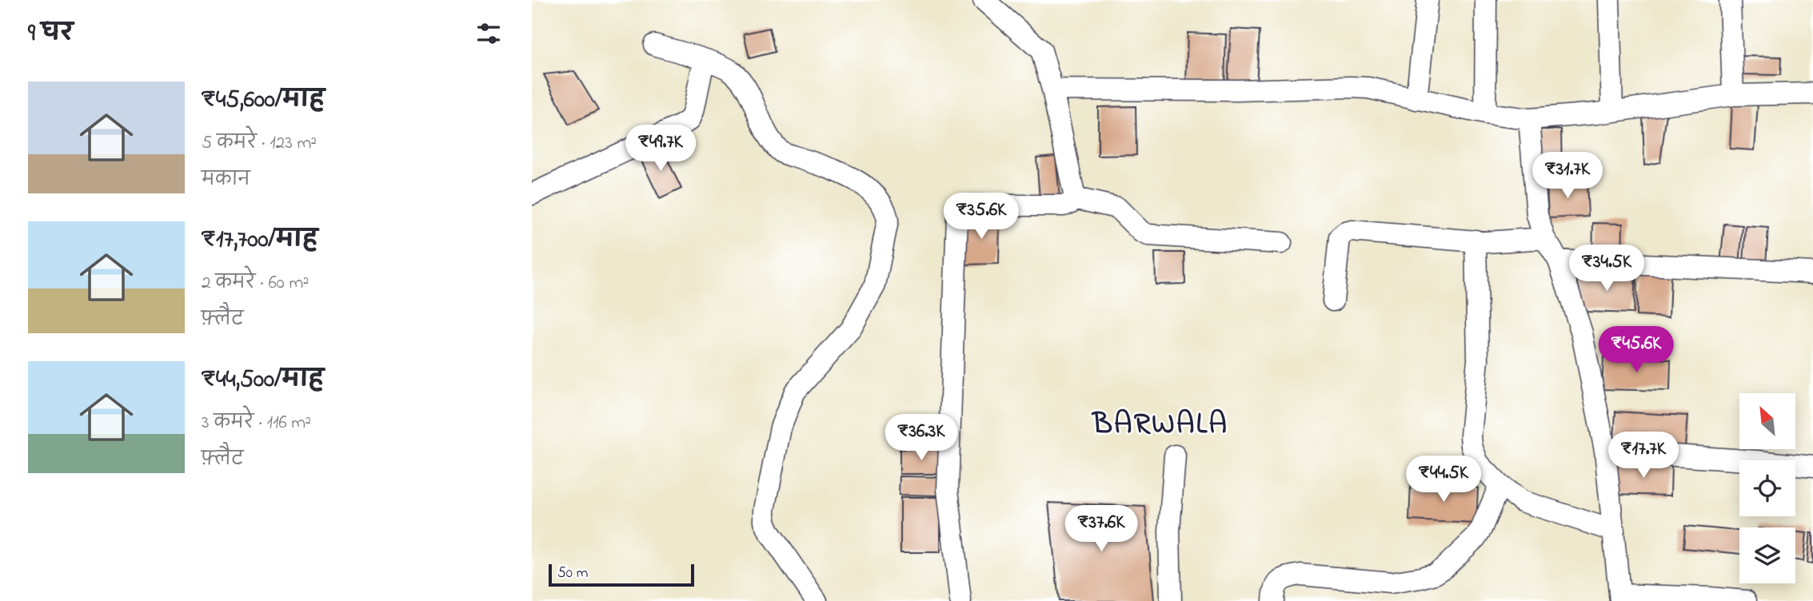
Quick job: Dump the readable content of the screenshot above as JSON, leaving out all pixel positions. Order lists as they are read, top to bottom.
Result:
{
  "districts": ["BARWALA"],
  "scale_bar": "50 m",
  "north": "top left",
  "page": {
    "heading": "9 घर",
    "list": [
      {
        "name": "₹45,600/माह",
        "note": "5 कमरे · 123 m² · मकान"
      },
      {
        "name": "₹17,700/माह",
        "note": "2 कमरे · 60 m² · फ़्लैट"
      },
      {
        "name": "₹44,500/माह",
        "note": "3 कमरे · 116 m² · फ़्लैट"
      }
    ],
    "price": [
      "₹49.7K",
      "₹31.7K",
      "₹35.6K",
      "₹34.5K",
      "₹45.6K",
      "₹36.3K",
      "₹17.7K",
      "₹44.5K",
      "₹37.6K"
    ],
    "scale": "50 m"
  }
}
